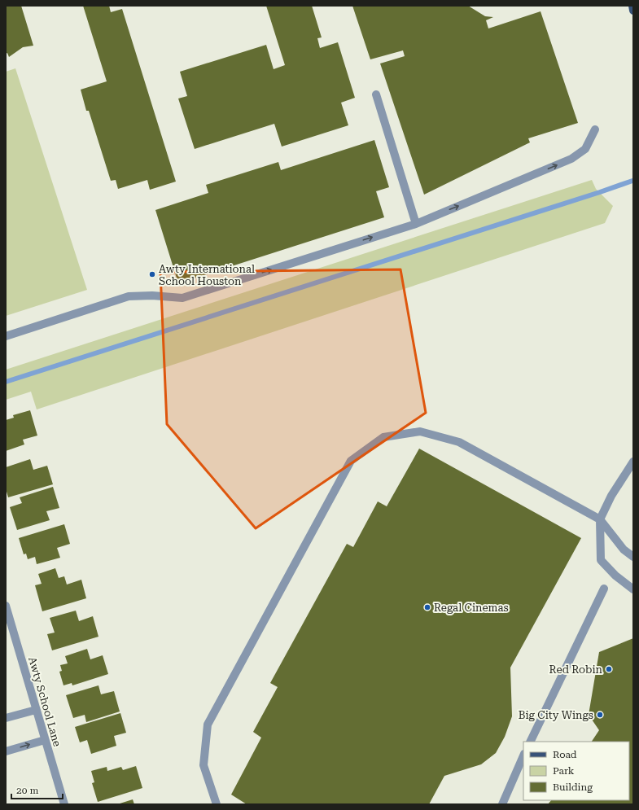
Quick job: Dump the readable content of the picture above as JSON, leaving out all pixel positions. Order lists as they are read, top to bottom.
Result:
{
  "streets": {
    "street": ["Awty School Lane"]
  },
  "places": [
    "Awty International School Houston",
    "Regal Cinemas",
    "Red Robin",
    "Big City Wings"
  ],
  "legend": ["Road", "Park", "Building"],
  "scale_bar": "20 m"
}
